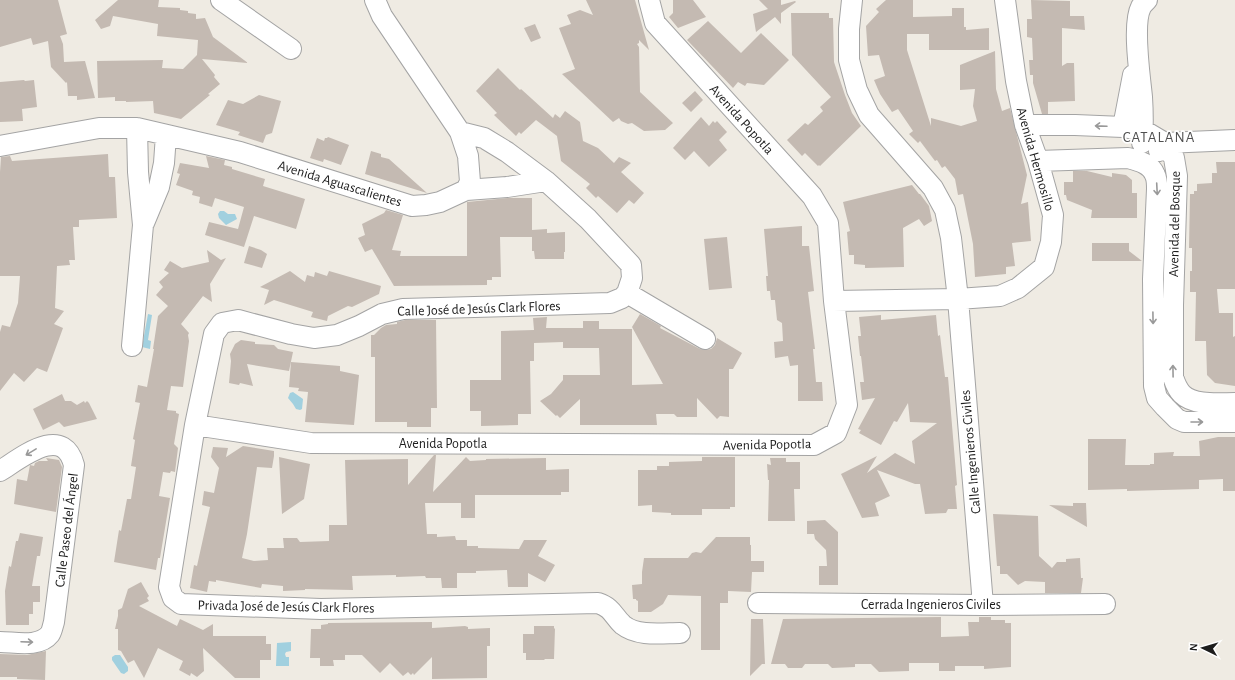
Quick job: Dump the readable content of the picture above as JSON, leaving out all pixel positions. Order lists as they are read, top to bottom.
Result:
{
  "streets": {
    "street": [
      "Avenida Popotla",
      "Avenida Hermosillo",
      "Avenida Aguascalientes",
      "Avenida del Bosque",
      "Calle José de Jesús Clark Flores",
      "Calle Ingenieros Civiles",
      "Calle Paseo del Ángel",
      "Cerrada Ingenieros Civiles",
      "Privada José de Jesús Clark Flores"
    ]
  },
  "crossings": [
    ["Avenida Popotla", "Avenida Hermosillo"],
    ["Avenida Popotla", "Calle José de Jesús Clark Flores"],
    ["Avenida Popotla", "Privada José de Jesús Clark Flores"],
    ["Avenida Hermosillo", "Calle Ingenieros Civiles"],
    ["Calle José de Jesús Clark Flores", "Privada José de Jesús Clark Flores"],
    ["Calle Ingenieros Civiles", "Cerrada Ingenieros Civiles"]
  ],
  "districts": ["CATALANA"],
  "north": "left"
}
